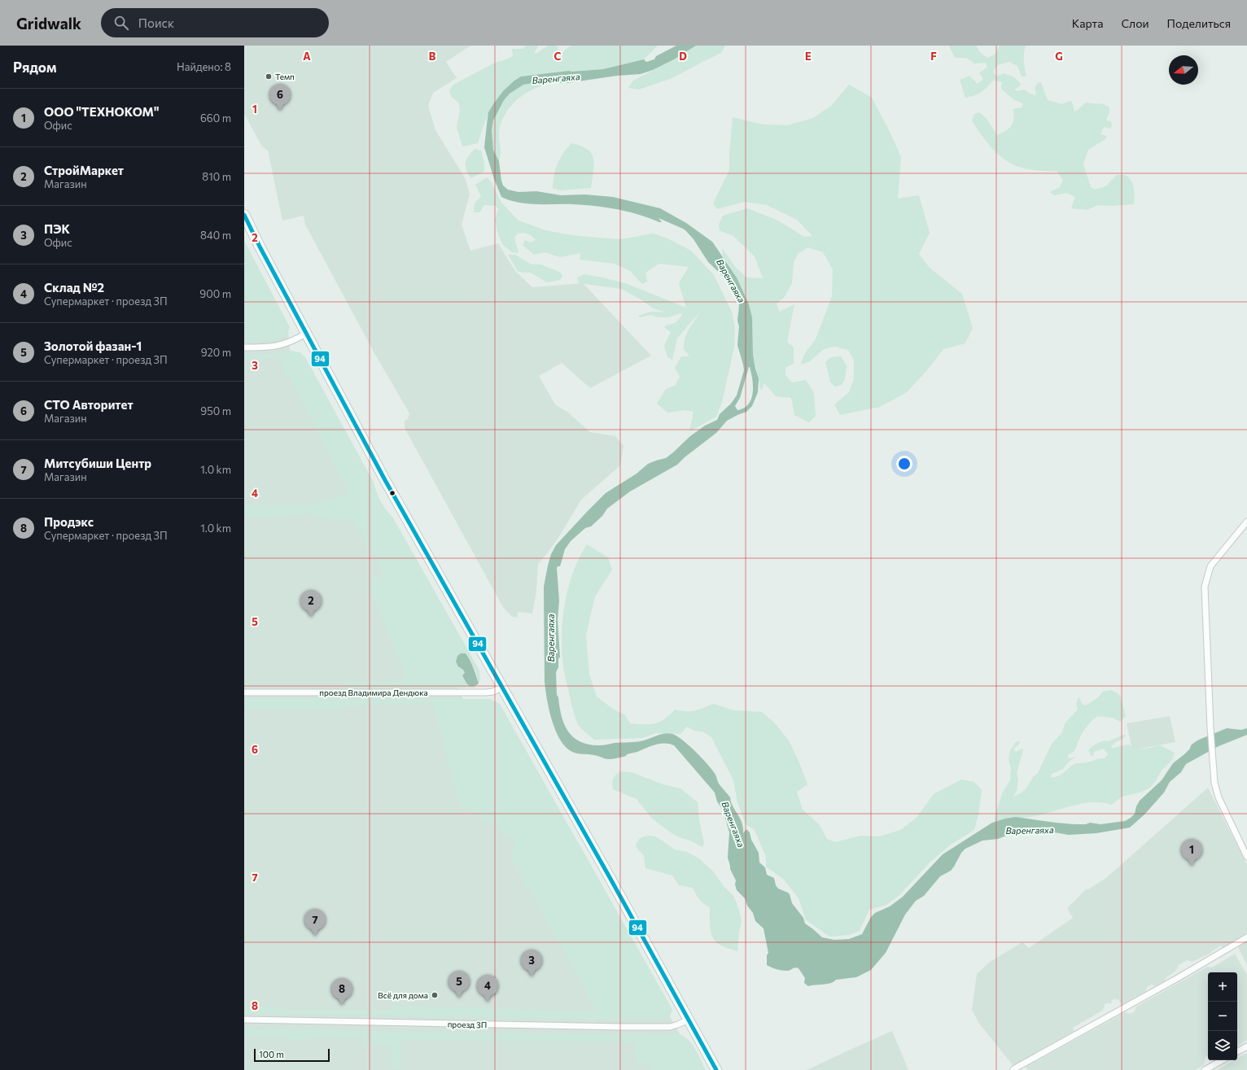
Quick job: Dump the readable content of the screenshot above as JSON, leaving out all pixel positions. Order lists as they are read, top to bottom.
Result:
{
  "streets": {
    "street": ["проезд Владимира Дендюка", "проезд 3П"]
  },
  "water": ["Варенгаяха"],
  "places": ["Темп", "Всё для дома"],
  "lines": ["transit line 94"],
  "scale_bar": "100 m",
  "north": "left",
  "page": {
    "header": "Gridwalk",
    "search": "Поиск",
    "nav": ["Карта", "Слои", "Поделиться"],
    "heading": ["Рядом", "Найдено: 8"],
    "pins": [
      "6",
      "2",
      "1",
      "7",
      "3",
      "5",
      "4",
      "8"
    ],
    "list": [
      {
        "mark": "1",
        "name": "ООО \"ТЕХНОКОМ\"",
        "note": "Офис",
        "value": "660 m"
      },
      {
        "mark": "2",
        "name": "СтройМаркет",
        "note": "Магазин",
        "value": "810 m"
      },
      {
        "mark": "3",
        "name": "ПЭК",
        "note": "Офис",
        "value": "840 m"
      },
      {
        "mark": "4",
        "name": "Склад №2",
        "note": "Супермаркет · проезд 3П",
        "value": "900 m"
      },
      {
        "mark": "5",
        "name": "Золотой фазан-1",
        "note": "Супермаркет · проезд 3П",
        "value": "920 m"
      },
      {
        "mark": "6",
        "name": "СТО Авторитет",
        "note": "Магазин",
        "value": "950 m"
      },
      {
        "mark": "7",
        "name": "Митсубиши Центр",
        "note": "Магазин",
        "value": "1.0 km"
      },
      {
        "mark": "8",
        "name": "Продэкс",
        "note": "Супермаркет · проезд 3П",
        "value": "1.0 km"
      }
    ],
    "map_buttons": ["+", "−"],
    "scale": "100 m"
  },
  "grid": {
    "columns": [
      "A",
      "B",
      "C",
      "D",
      "E",
      "F",
      "G"
    ],
    "rows": [
      "1",
      "2",
      "3",
      "4",
      "5",
      "6",
      "7",
      "8"
    ]
  }
}
